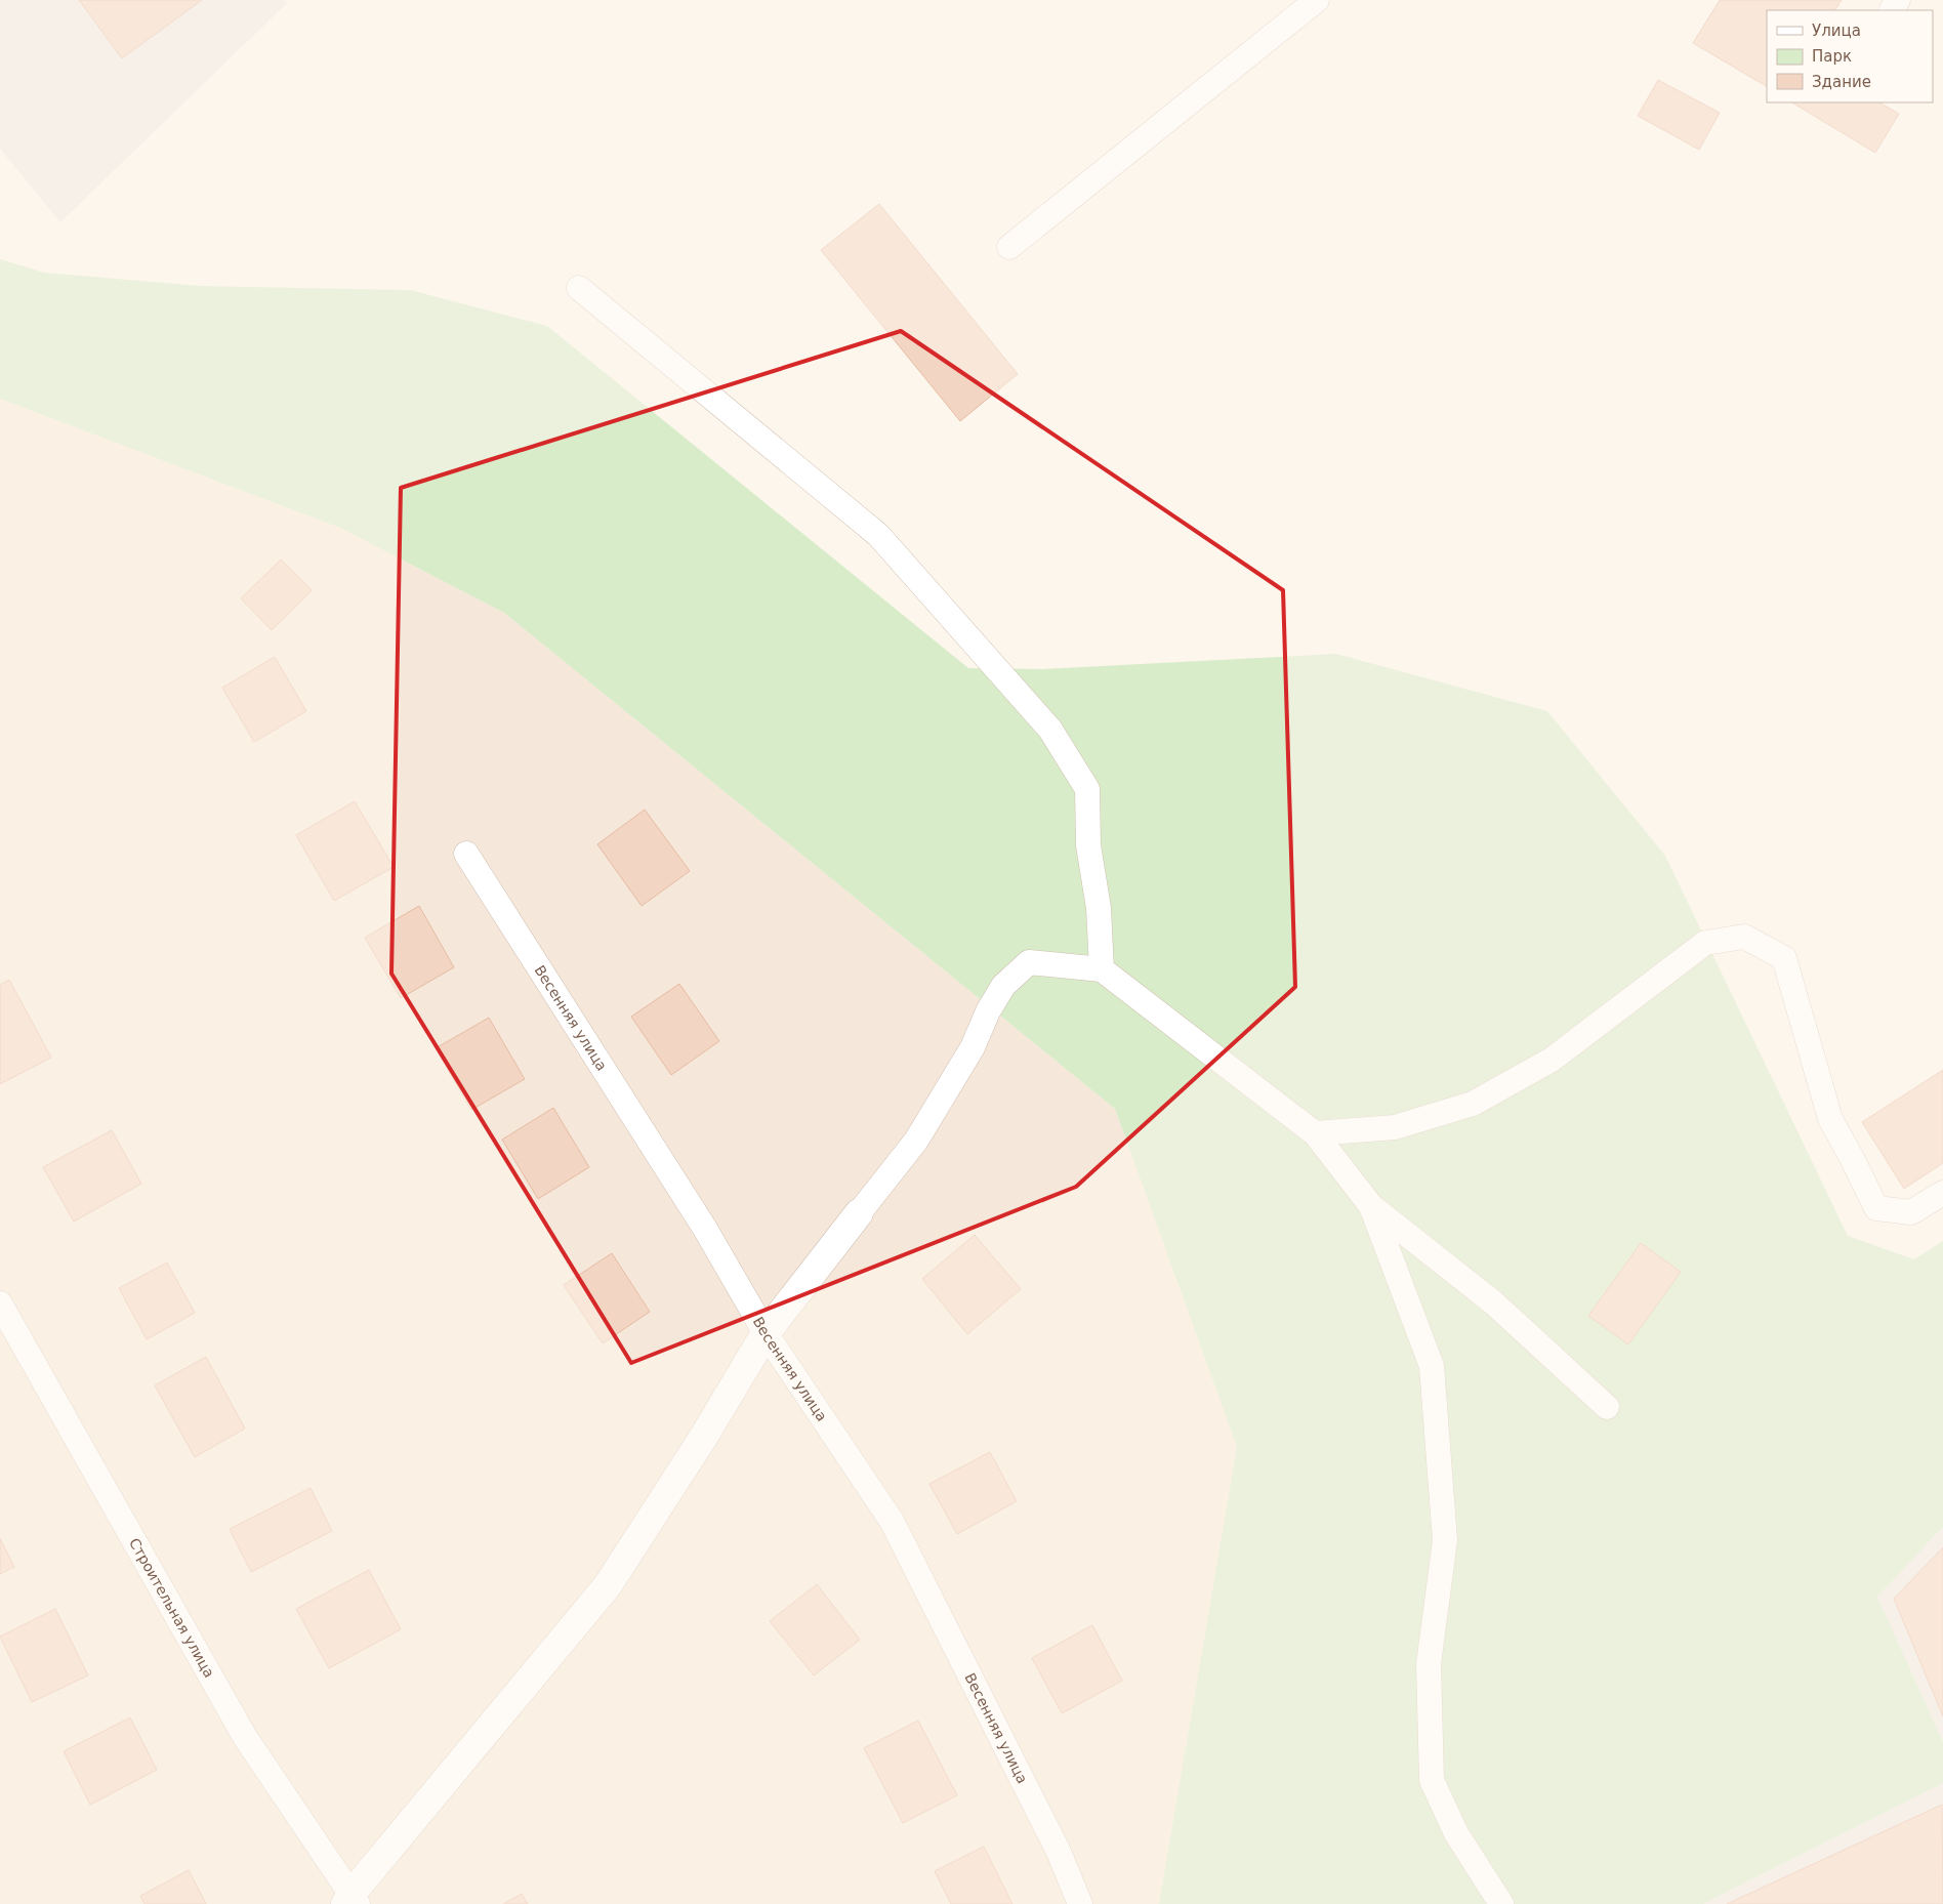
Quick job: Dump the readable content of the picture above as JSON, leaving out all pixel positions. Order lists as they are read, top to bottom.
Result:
{
  "streets": {
    "lane": ["Весенняя улица", "Строительная улица"]
  },
  "legend": ["Улица", "Парк", "Здание"]
}
